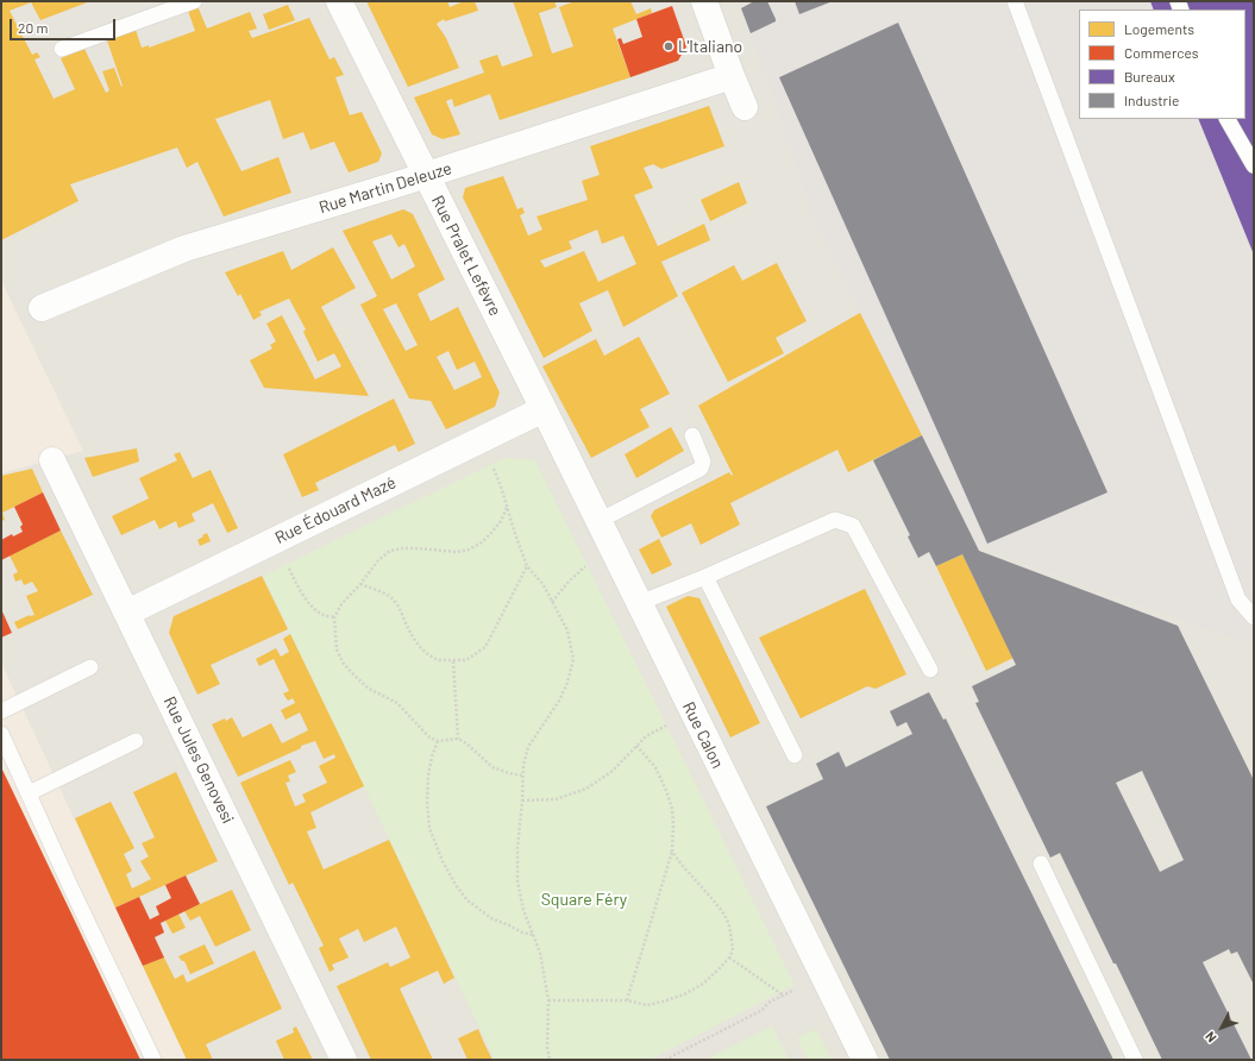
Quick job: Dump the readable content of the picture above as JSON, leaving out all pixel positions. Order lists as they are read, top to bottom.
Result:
{
  "streets": {
    "street": [
      "Rue Martin Deleuze",
      "Rue Pralet Lefèvre",
      "Rue Édouard Mazé",
      "Rue Calon",
      "Rue Jules Genovesi"
    ]
  },
  "crossings": [
    ["Rue Martin Deleuze", "Rue Pralet Lefèvre"],
    ["Rue Pralet Lefèvre", "Rue Édouard Mazé"],
    ["Rue Pralet Lefèvre", "Rue Calon"],
    ["Rue Édouard Mazé", "Rue Calon"],
    ["Rue Édouard Mazé", "Rue Jules Genovesi"]
  ],
  "parks": ["Square Féry"],
  "places": ["L'Italiano"],
  "legend": [
    "Logements",
    "Commerces",
    "Bureaux",
    "Industrie"
  ],
  "scale_bar": "20 m",
  "north": "bottom left"
}
